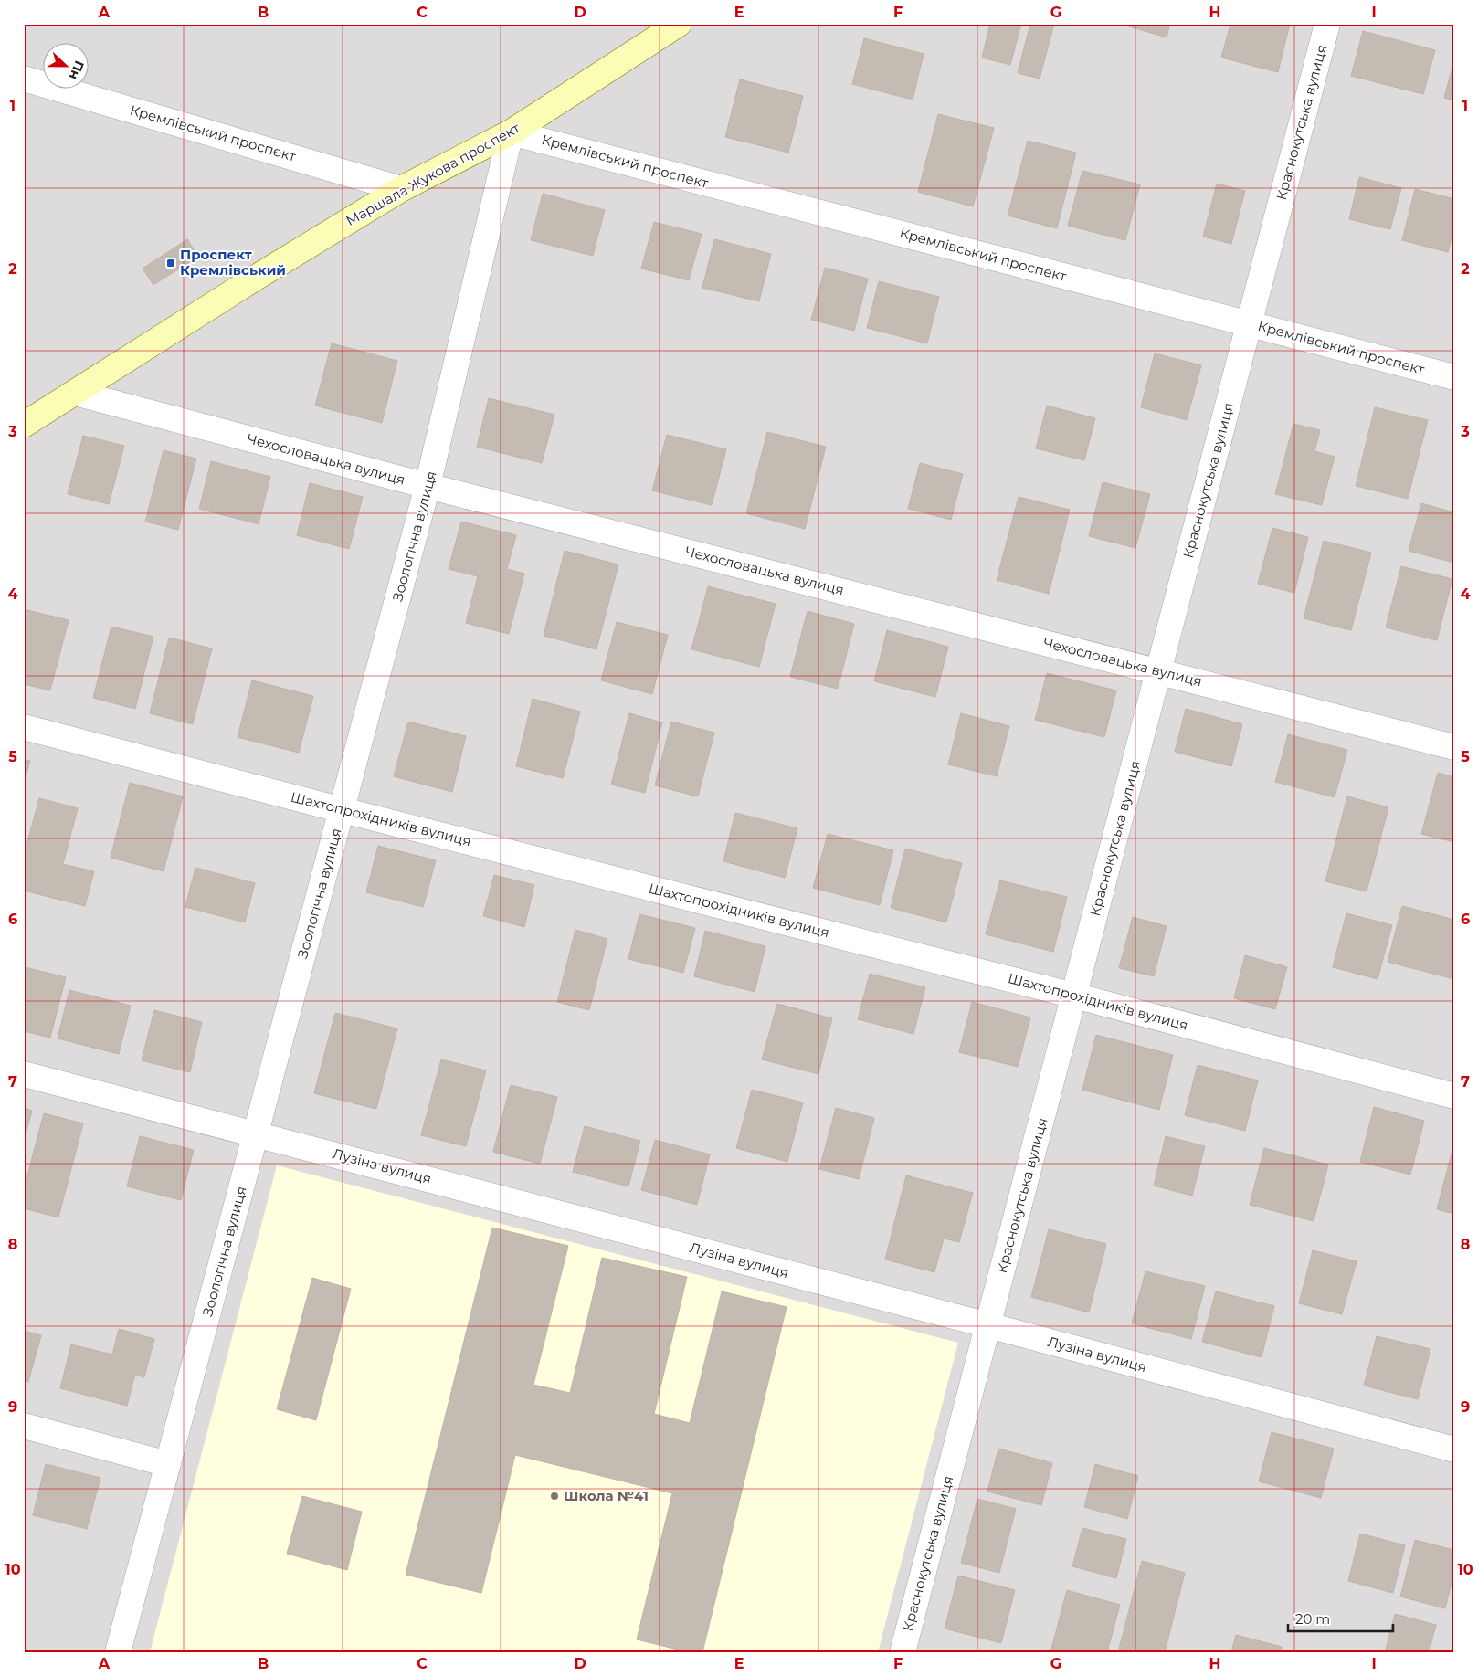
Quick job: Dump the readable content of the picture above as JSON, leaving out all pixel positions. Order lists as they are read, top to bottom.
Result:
{
  "streets": {
    "street": [
      "Краснокутська вулиця",
      "Кремлівський проспект",
      "Маршала Жукова проспект",
      "Чехословацька вулиця",
      "Зоологічна вулиця",
      "Шахтопрохідників вулиця",
      "Лузіна вулиця"
    ]
  },
  "crossings": [
    ["Краснокутська вулиця", "Кремлівський проспект"],
    ["Краснокутська вулиця", "Чехословацька вулиця"],
    ["Краснокутська вулиця", "Шахтопрохідників вулиця"],
    ["Краснокутська вулиця", "Лузіна вулиця"],
    ["Кремлівський проспект", "Маршала Жукова проспект"],
    ["Кремлівський проспект", "Зоологічна вулиця"],
    ["Маршала Жукова проспект", "Чехословацька вулиця"],
    ["Маршала Жукова проспект", "Зоологічна вулиця"],
    ["Чехословацька вулиця", "Зоологічна вулиця"],
    ["Зоологічна вулиця", "Шахтопрохідників вулиця"],
    ["Зоологічна вулиця", "Лузіна вулиця"]
  ],
  "places": {
    "transit": ["Проспект Кремлівський"],
    "other": ["Школа №41"]
  },
  "scale_bar": "20 m",
  "north": "right",
  "grid": {
    "columns": [
      "A",
      "B",
      "C",
      "D",
      "E",
      "F",
      "G",
      "H",
      "I"
    ],
    "rows": [
      "1",
      "2",
      "3",
      "4",
      "5",
      "6",
      "7",
      "8",
      "9",
      "10"
    ]
  }
}
